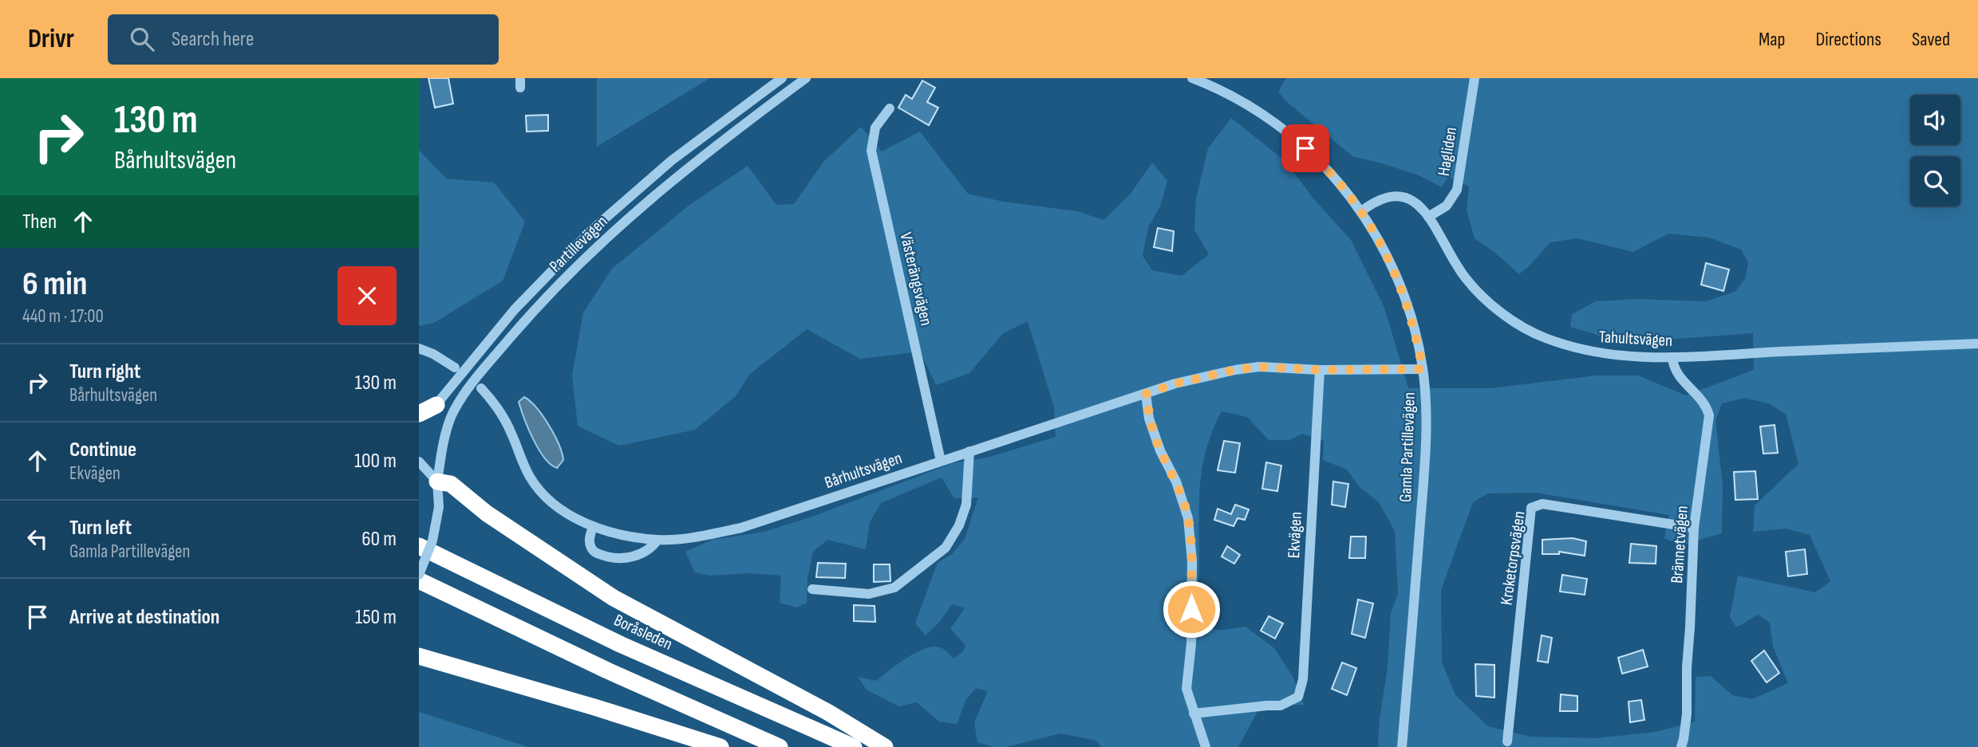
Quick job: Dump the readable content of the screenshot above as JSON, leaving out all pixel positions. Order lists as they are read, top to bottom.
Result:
{
  "streets": {
    "highway": ["Boråsleden"],
    "street": [
      "Hagliden",
      "Partillevägen",
      "Västerängsvägen",
      "Tahultsvägen",
      "Gamla Partillevägen",
      "Bårhultsvägen",
      "Ekvägen",
      "Brännetvägen",
      "Kroketorpsvägen"
    ]
  },
  "crossings": [
    ["Hagliden", "Tahultsvägen"],
    ["Västerängsvägen", "Bårhultsvägen"],
    ["Tahultsvägen", "Gamla Partillevägen"],
    ["Tahultsvägen", "Brännetvägen"],
    ["Bårhultsvägen", "Ekvägen"],
    ["Brännetvägen", "Kroketorpsvägen"]
  ],
  "page": {
    "header": "Drivr",
    "search": "Search here",
    "nav": ["Map", "Directions", "Saved"],
    "turn": ["130 m", "Bårhultsvägen"],
    "then": "Then",
    "heading": ["6 min", "440 m · 17:00"],
    "list": [
      {
        "name": "Turn right",
        "note": "Bårhultsvägen",
        "value": "130 m"
      },
      {
        "name": "Continue",
        "note": "Ekvägen",
        "value": "100 m"
      },
      {
        "name": "Turn left",
        "note": "Gamla Partillevägen",
        "value": "60 m"
      },
      {
        "name": "Arrive at destination",
        "value": "150 m"
      }
    ]
  }
}
